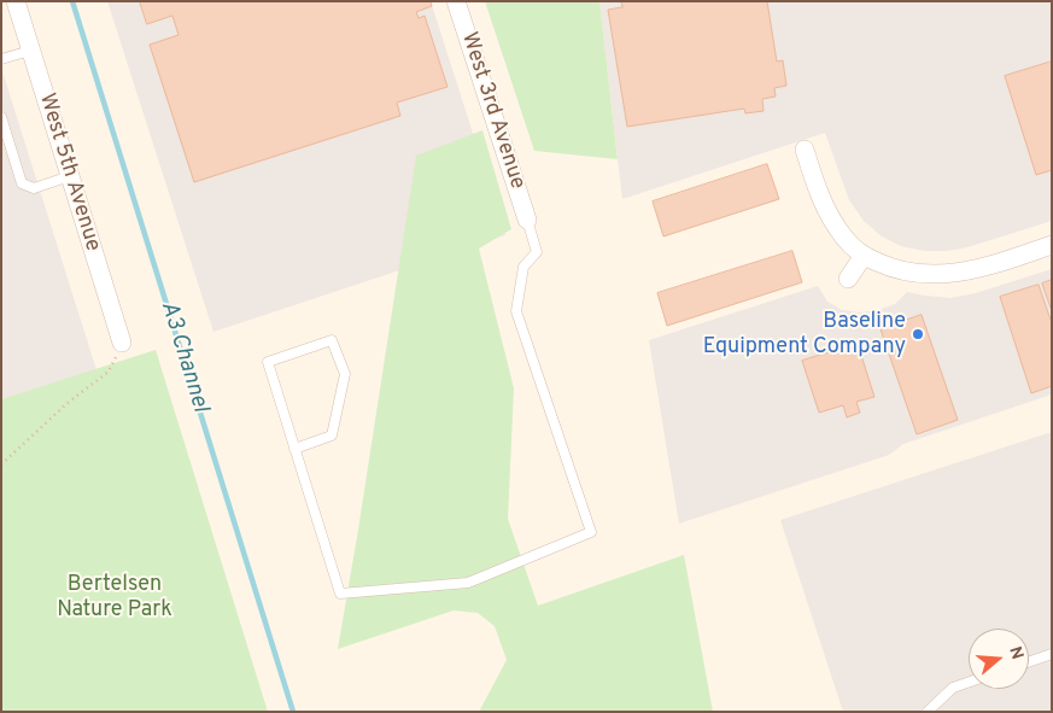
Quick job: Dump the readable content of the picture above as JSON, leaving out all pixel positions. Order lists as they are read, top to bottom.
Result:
{
  "streets": {
    "street": ["West 3rd Avenue", "West 5th Avenue"]
  },
  "water": ["A3 Channel"],
  "parks": ["Bertelsen Nature Park"],
  "places": ["Baseline Equipment Company"],
  "north": "right"
}
